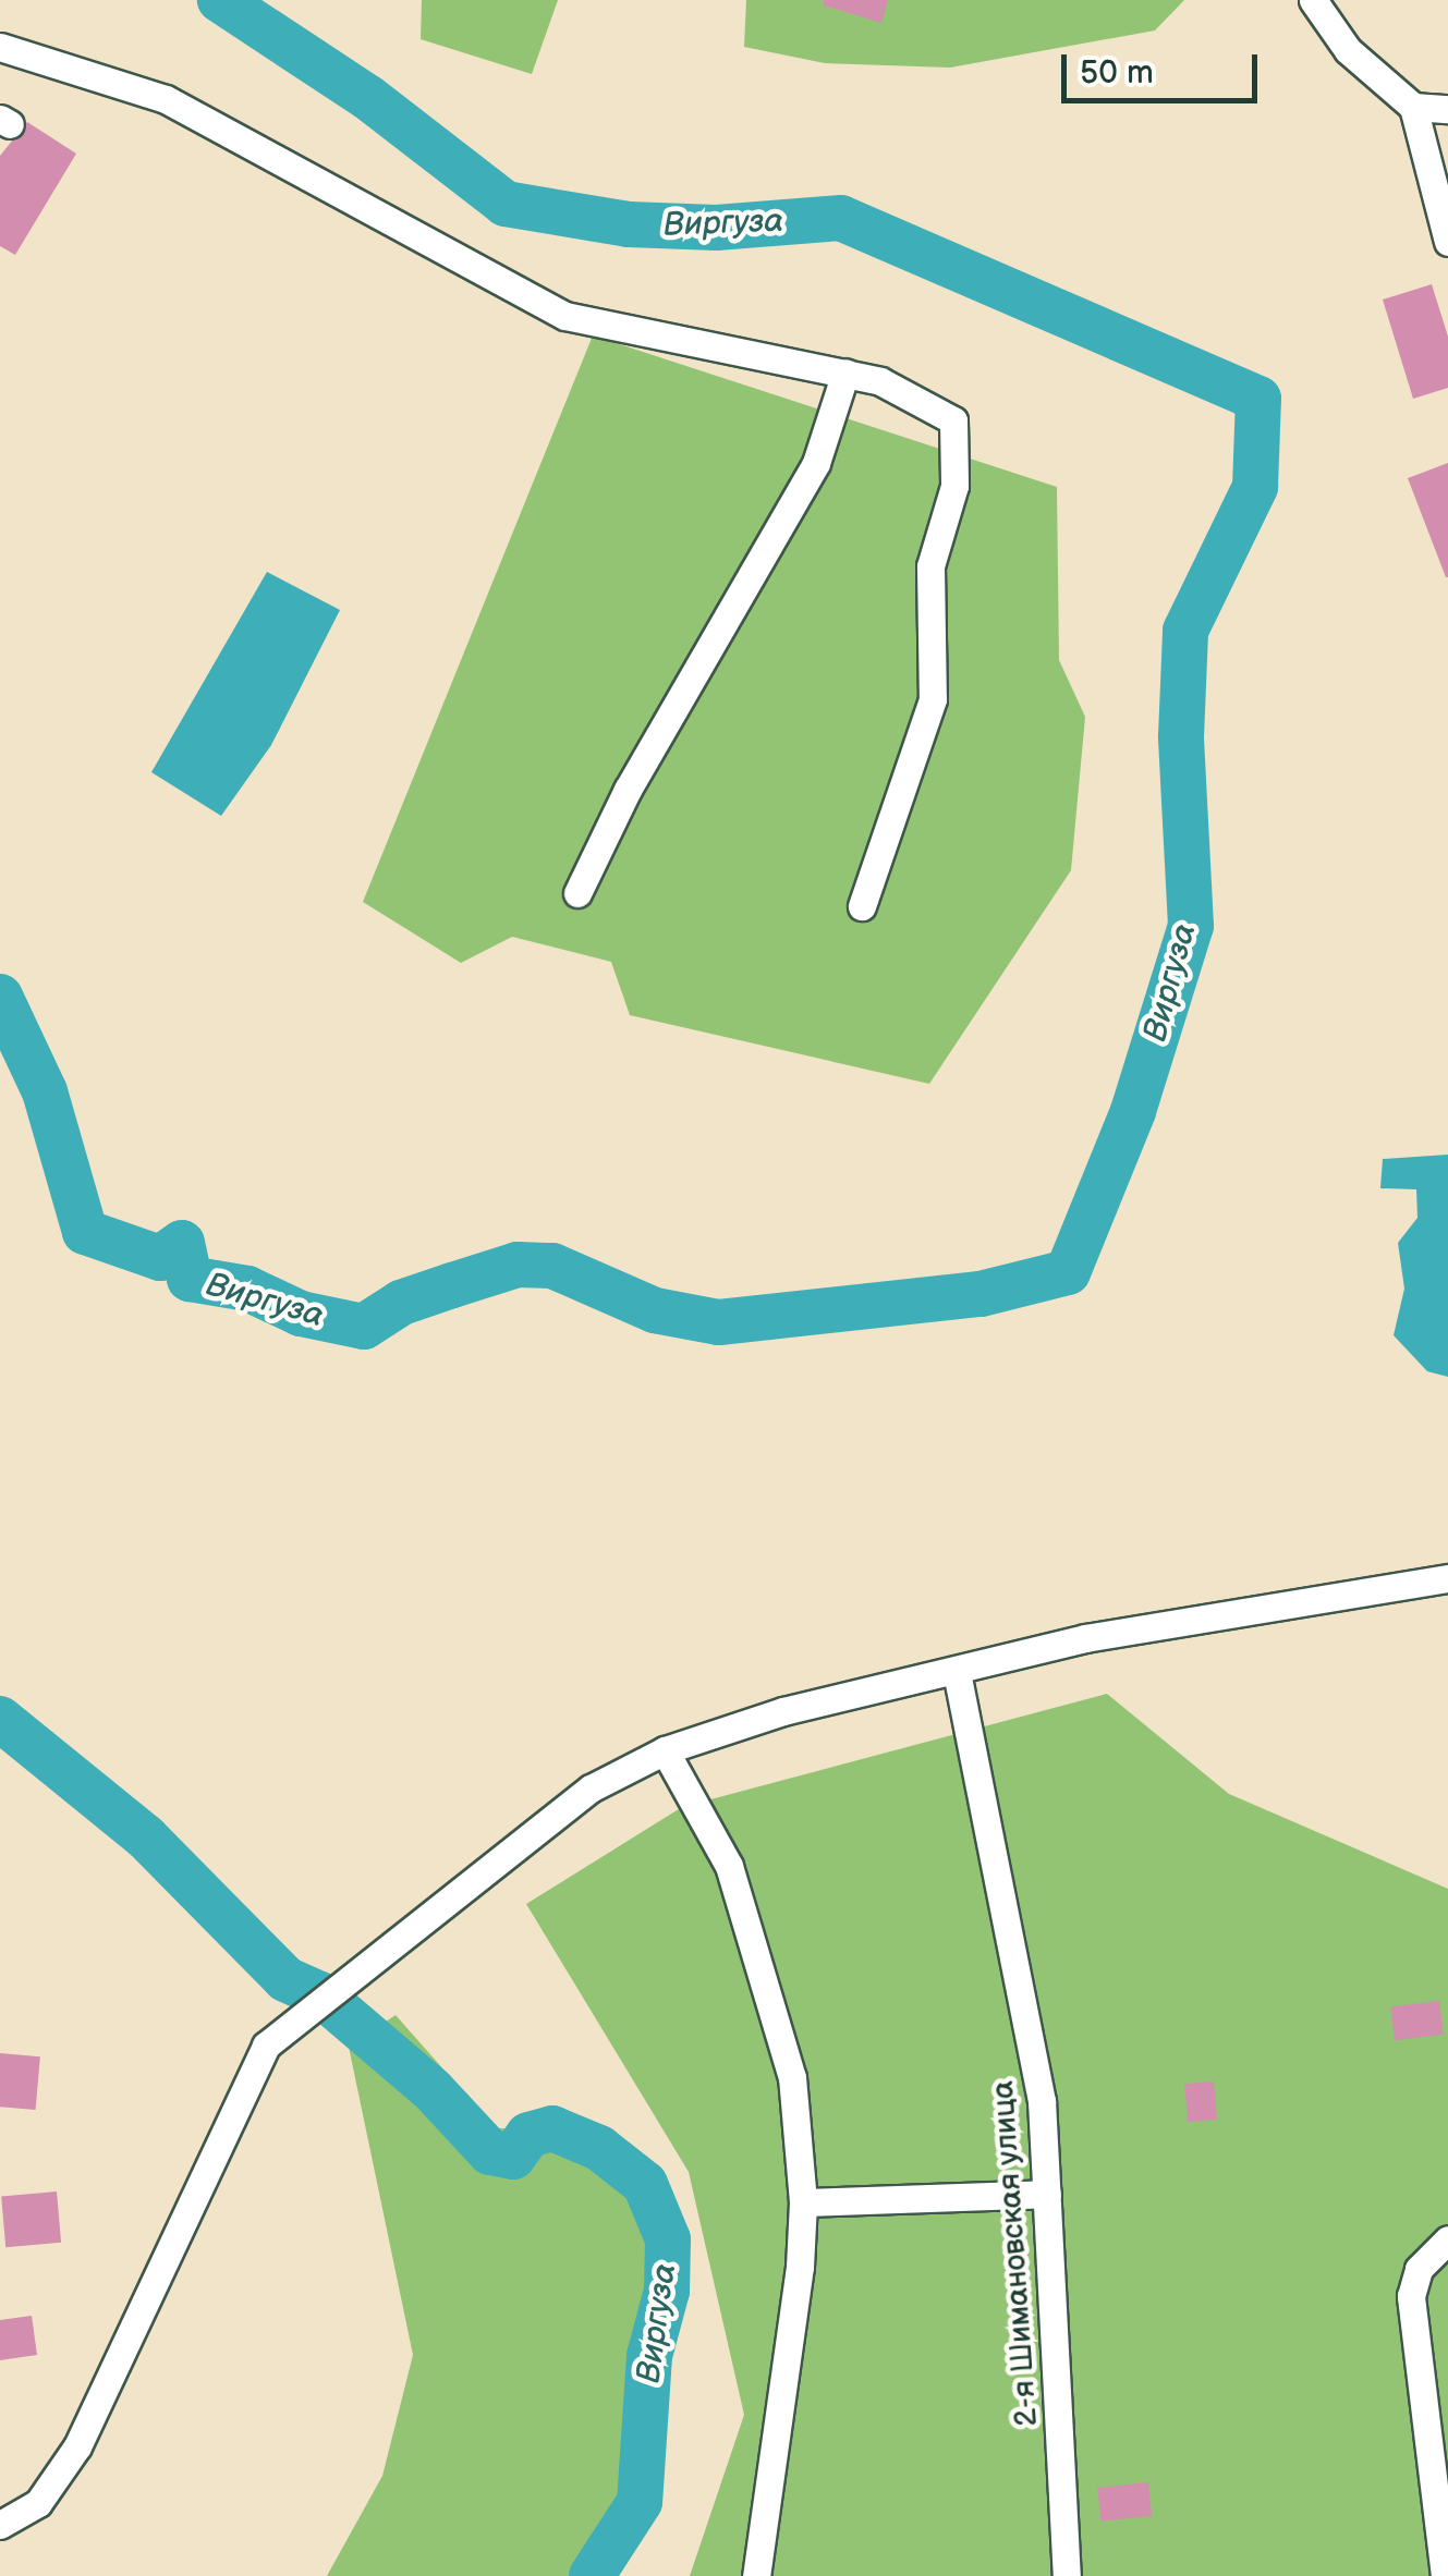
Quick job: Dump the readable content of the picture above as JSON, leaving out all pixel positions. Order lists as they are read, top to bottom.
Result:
{
  "streets": {
    "street": ["2-я Шимановская улица"]
  },
  "water": ["Виргуза"],
  "scale_bar": "50 m"
}
